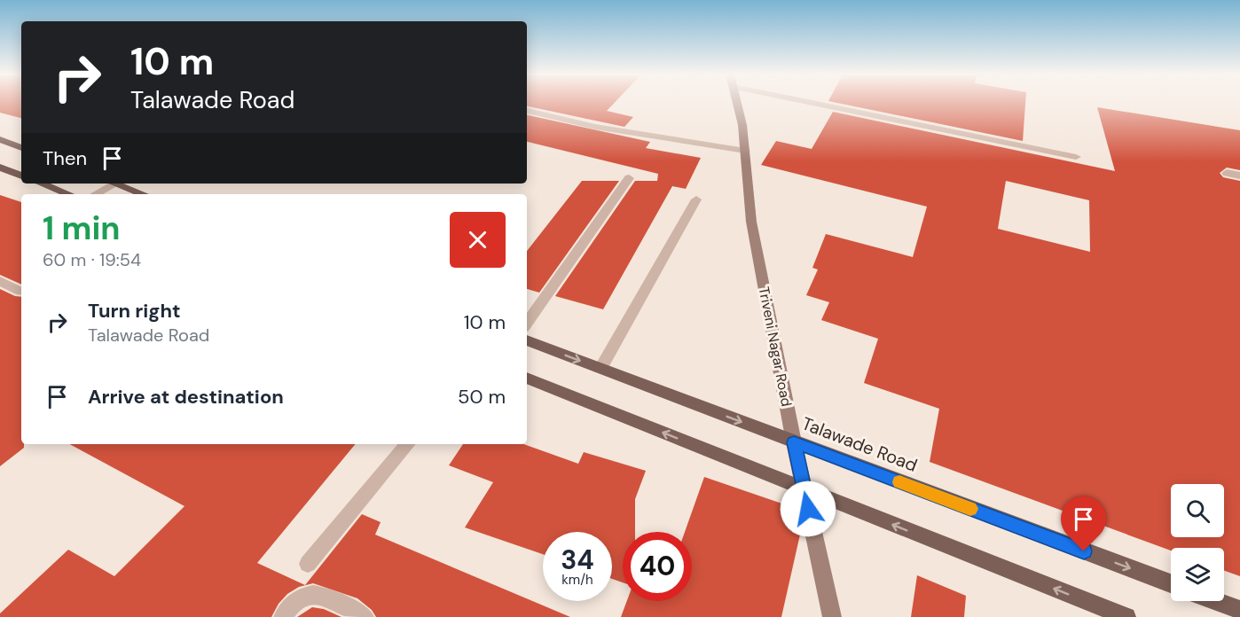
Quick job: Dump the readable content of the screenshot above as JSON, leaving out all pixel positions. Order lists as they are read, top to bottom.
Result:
{
  "streets": {
    "main road": ["Talawade Road"],
    "street": ["Triveni Nagar Road"]
  },
  "crossings": [
    ["Triveni Nagar Road", "Talawade Road"]
  ],
  "page": {
    "turn": ["10 m", "Talawade Road"],
    "then": "Then",
    "heading": ["1 min", "60 m · 19:54"],
    "list": [
      {
        "name": "Turn right",
        "note": "Talawade Road",
        "value": "10 m"
      },
      {
        "name": "Arrive at destination",
        "value": "50 m"
      }
    ],
    "speed": "34 km/h",
    "limit": "40"
  }
}
